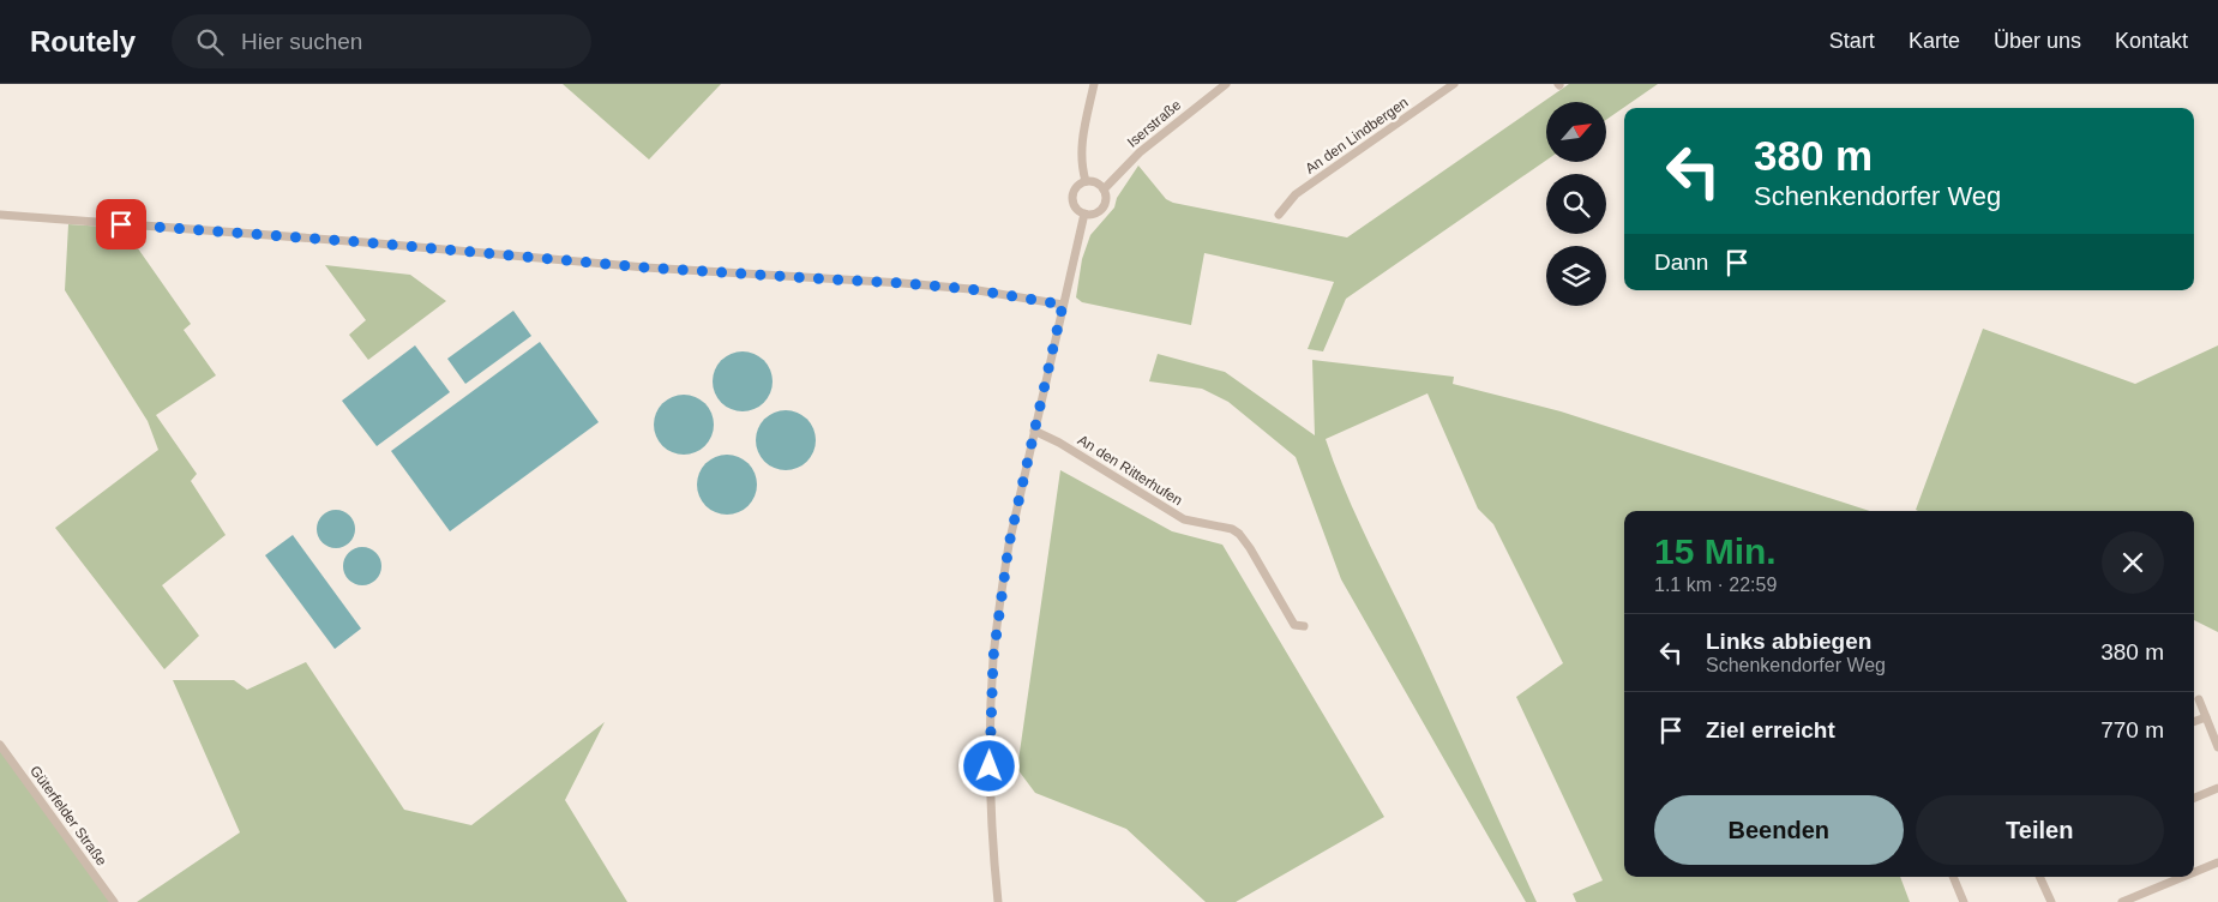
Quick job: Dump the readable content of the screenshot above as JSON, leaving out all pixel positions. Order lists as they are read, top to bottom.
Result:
{
  "streets": {
    "street": [
      "Iserstraße",
      "An den Lindbergen",
      "An den Ritterhufen",
      "Güterfelder Straße"
    ]
  },
  "north": "top right",
  "page": {
    "header": "Routely",
    "search": "Hier suchen",
    "nav": [
      "Start",
      "Karte",
      "Über uns",
      "Kontakt"
    ],
    "turn": ["380 m", "Schenkendorfer Weg"],
    "then": "Dann",
    "heading": ["15 Min.", "1.1 km · 22:59"],
    "list": [
      {
        "name": "Links abbiegen",
        "note": "Schenkendorfer Weg",
        "value": "380 m"
      },
      {
        "name": "Ziel erreicht",
        "value": "770 m"
      }
    ],
    "buttons": ["Beenden", "Teilen"]
  }
}
